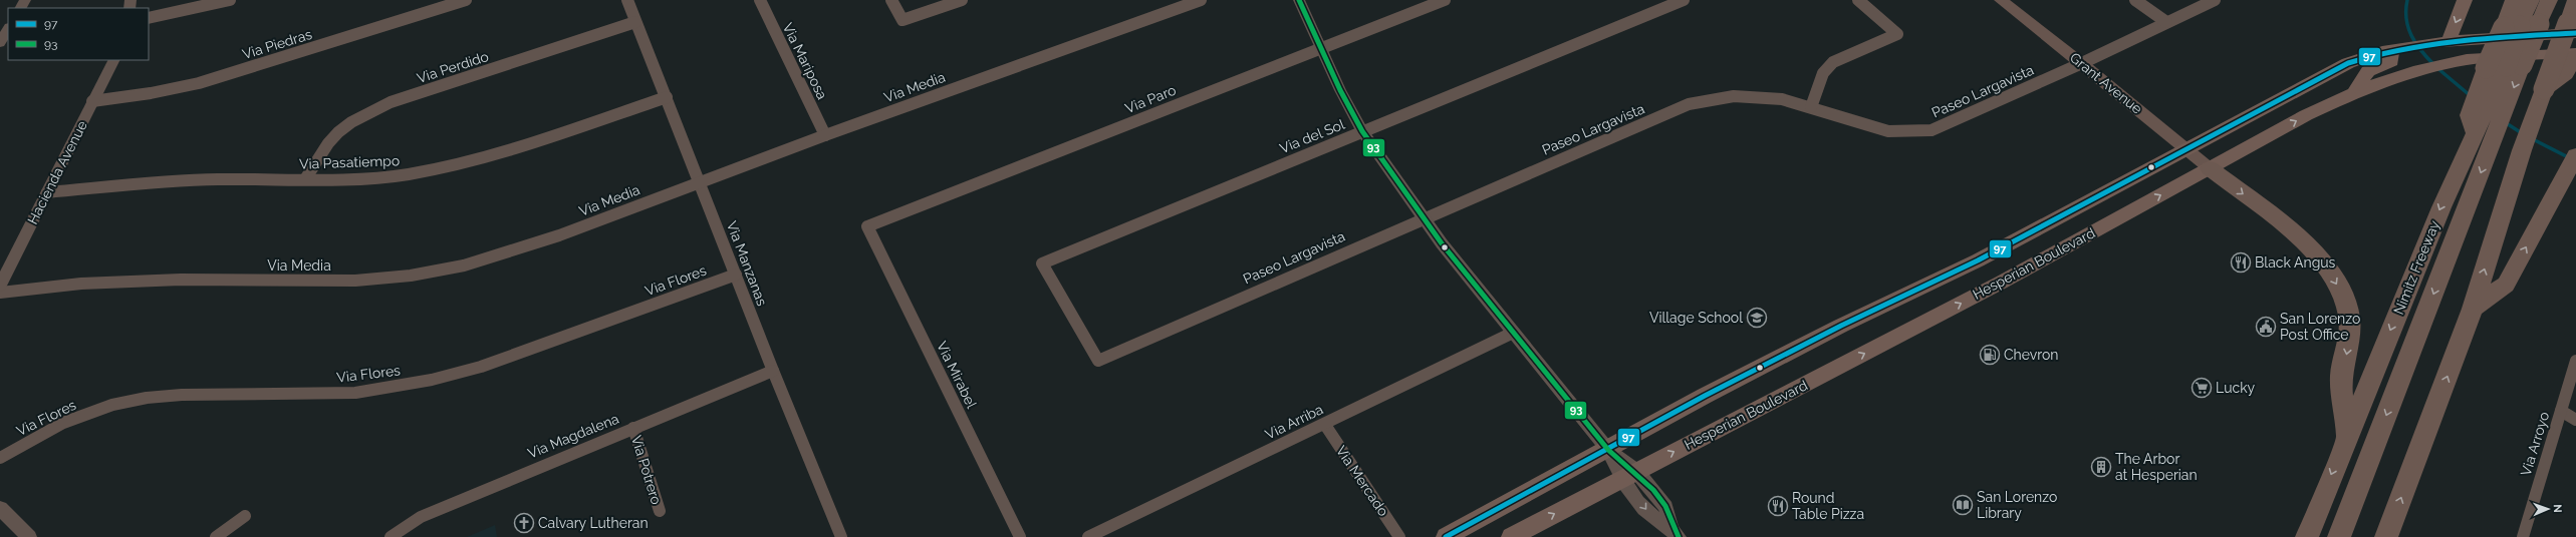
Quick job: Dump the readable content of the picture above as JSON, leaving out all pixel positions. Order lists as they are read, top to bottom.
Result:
{
  "streets": {
    "highway": ["Nimitz Freeway"],
    "main road": ["Grant Avenue", "Hesperian Boulevard"],
    "street": [
      "Via Piedras",
      "Via Mariposa",
      "Via Perdido",
      "Via Media",
      "Paseo Largavista",
      "Via Paro",
      "Via del Sol",
      "Via Pasatiempo",
      "Hacienda Avenue",
      "Via Manzanas",
      "Via Flores",
      "Via Mirabel",
      "Via Arriba",
      "Via Magdalena",
      "Via Arroyo",
      "Via Potrero",
      "Via Mercado"
    ]
  },
  "crossings": [
    ["Via Piedras", "Hacienda Avenue"],
    ["Via Mariposa", "Via Media"],
    ["Via Perdido", "Via Pasatiempo"],
    ["Via Perdido", "Via Manzanas"],
    ["Grant Avenue", "Paseo Largavista"],
    ["Grant Avenue", "Hesperian Boulevard"],
    ["Via Media", "Via Manzanas"],
    ["Paseo Largavista", "Via del Sol"],
    ["Via Paro", "Via Mirabel"],
    ["Via Pasatiempo", "Hacienda Avenue"],
    ["Via Pasatiempo", "Via Manzanas"],
    ["Via Manzanas", "Via Flores"],
    ["Via Manzanas", "Via Magdalena"],
    ["Via Arriba", "Via Mercado"],
    ["Via Magdalena", "Via Potrero"]
  ],
  "places": {
    "restaurant": ["Black Angus", "Round Table Pizza"],
    "school or university": ["Village School"],
    "public building": ["San Lorenzo Post Office"],
    "fuel station": ["Chevron"],
    "supermarket": ["Lucky"],
    "building": ["The Arbor at Hesperian"],
    "library": ["San Lorenzo Library"],
    "church": ["Calvary Lutheran"]
  },
  "lines": ["transit line 93", "transit line 97"],
  "legend": ["97", "93"],
  "north": "right"
}
